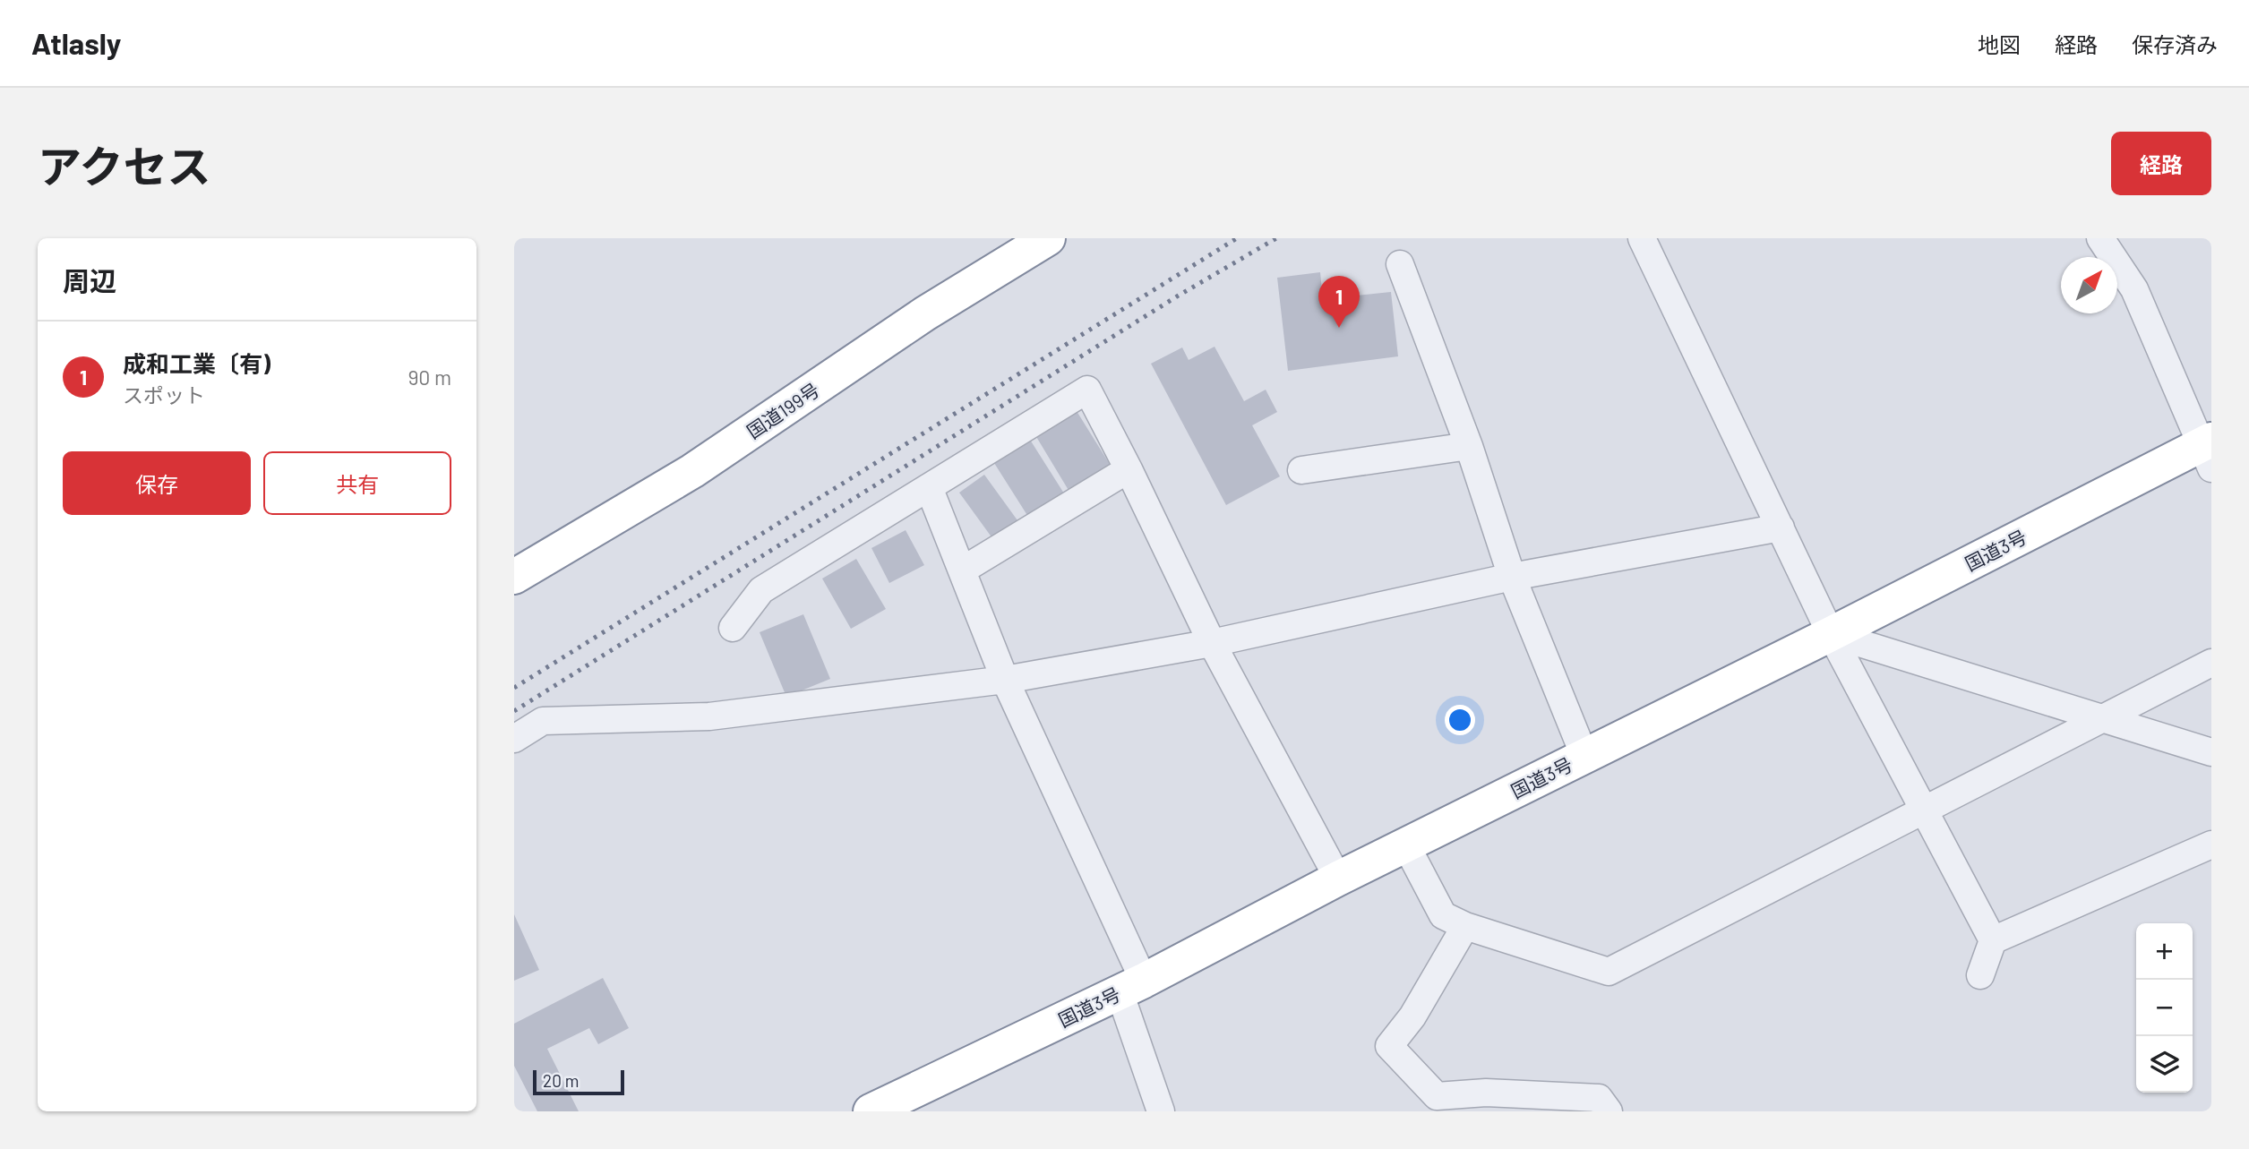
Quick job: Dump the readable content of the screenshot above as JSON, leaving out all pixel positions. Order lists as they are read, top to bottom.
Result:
{
  "streets": {
    "highway": ["国道199号", "国道3号"]
  },
  "scale_bar": "20 m",
  "north": "top right",
  "page": {
    "header": "Atlasly",
    "nav": ["地図", "経路", "保存済み"],
    "title": "アクセス",
    "buttons": [
      "経路",
      ["保存", "共有"]
    ],
    "heading": "周辺",
    "pins": "1",
    "list": [
      {
        "mark": "1",
        "name": "成和工業〔有)",
        "note": "スポット",
        "value": "90 m"
      }
    ],
    "map_buttons": ["+", "−"],
    "scale": "20 m"
  }
}
